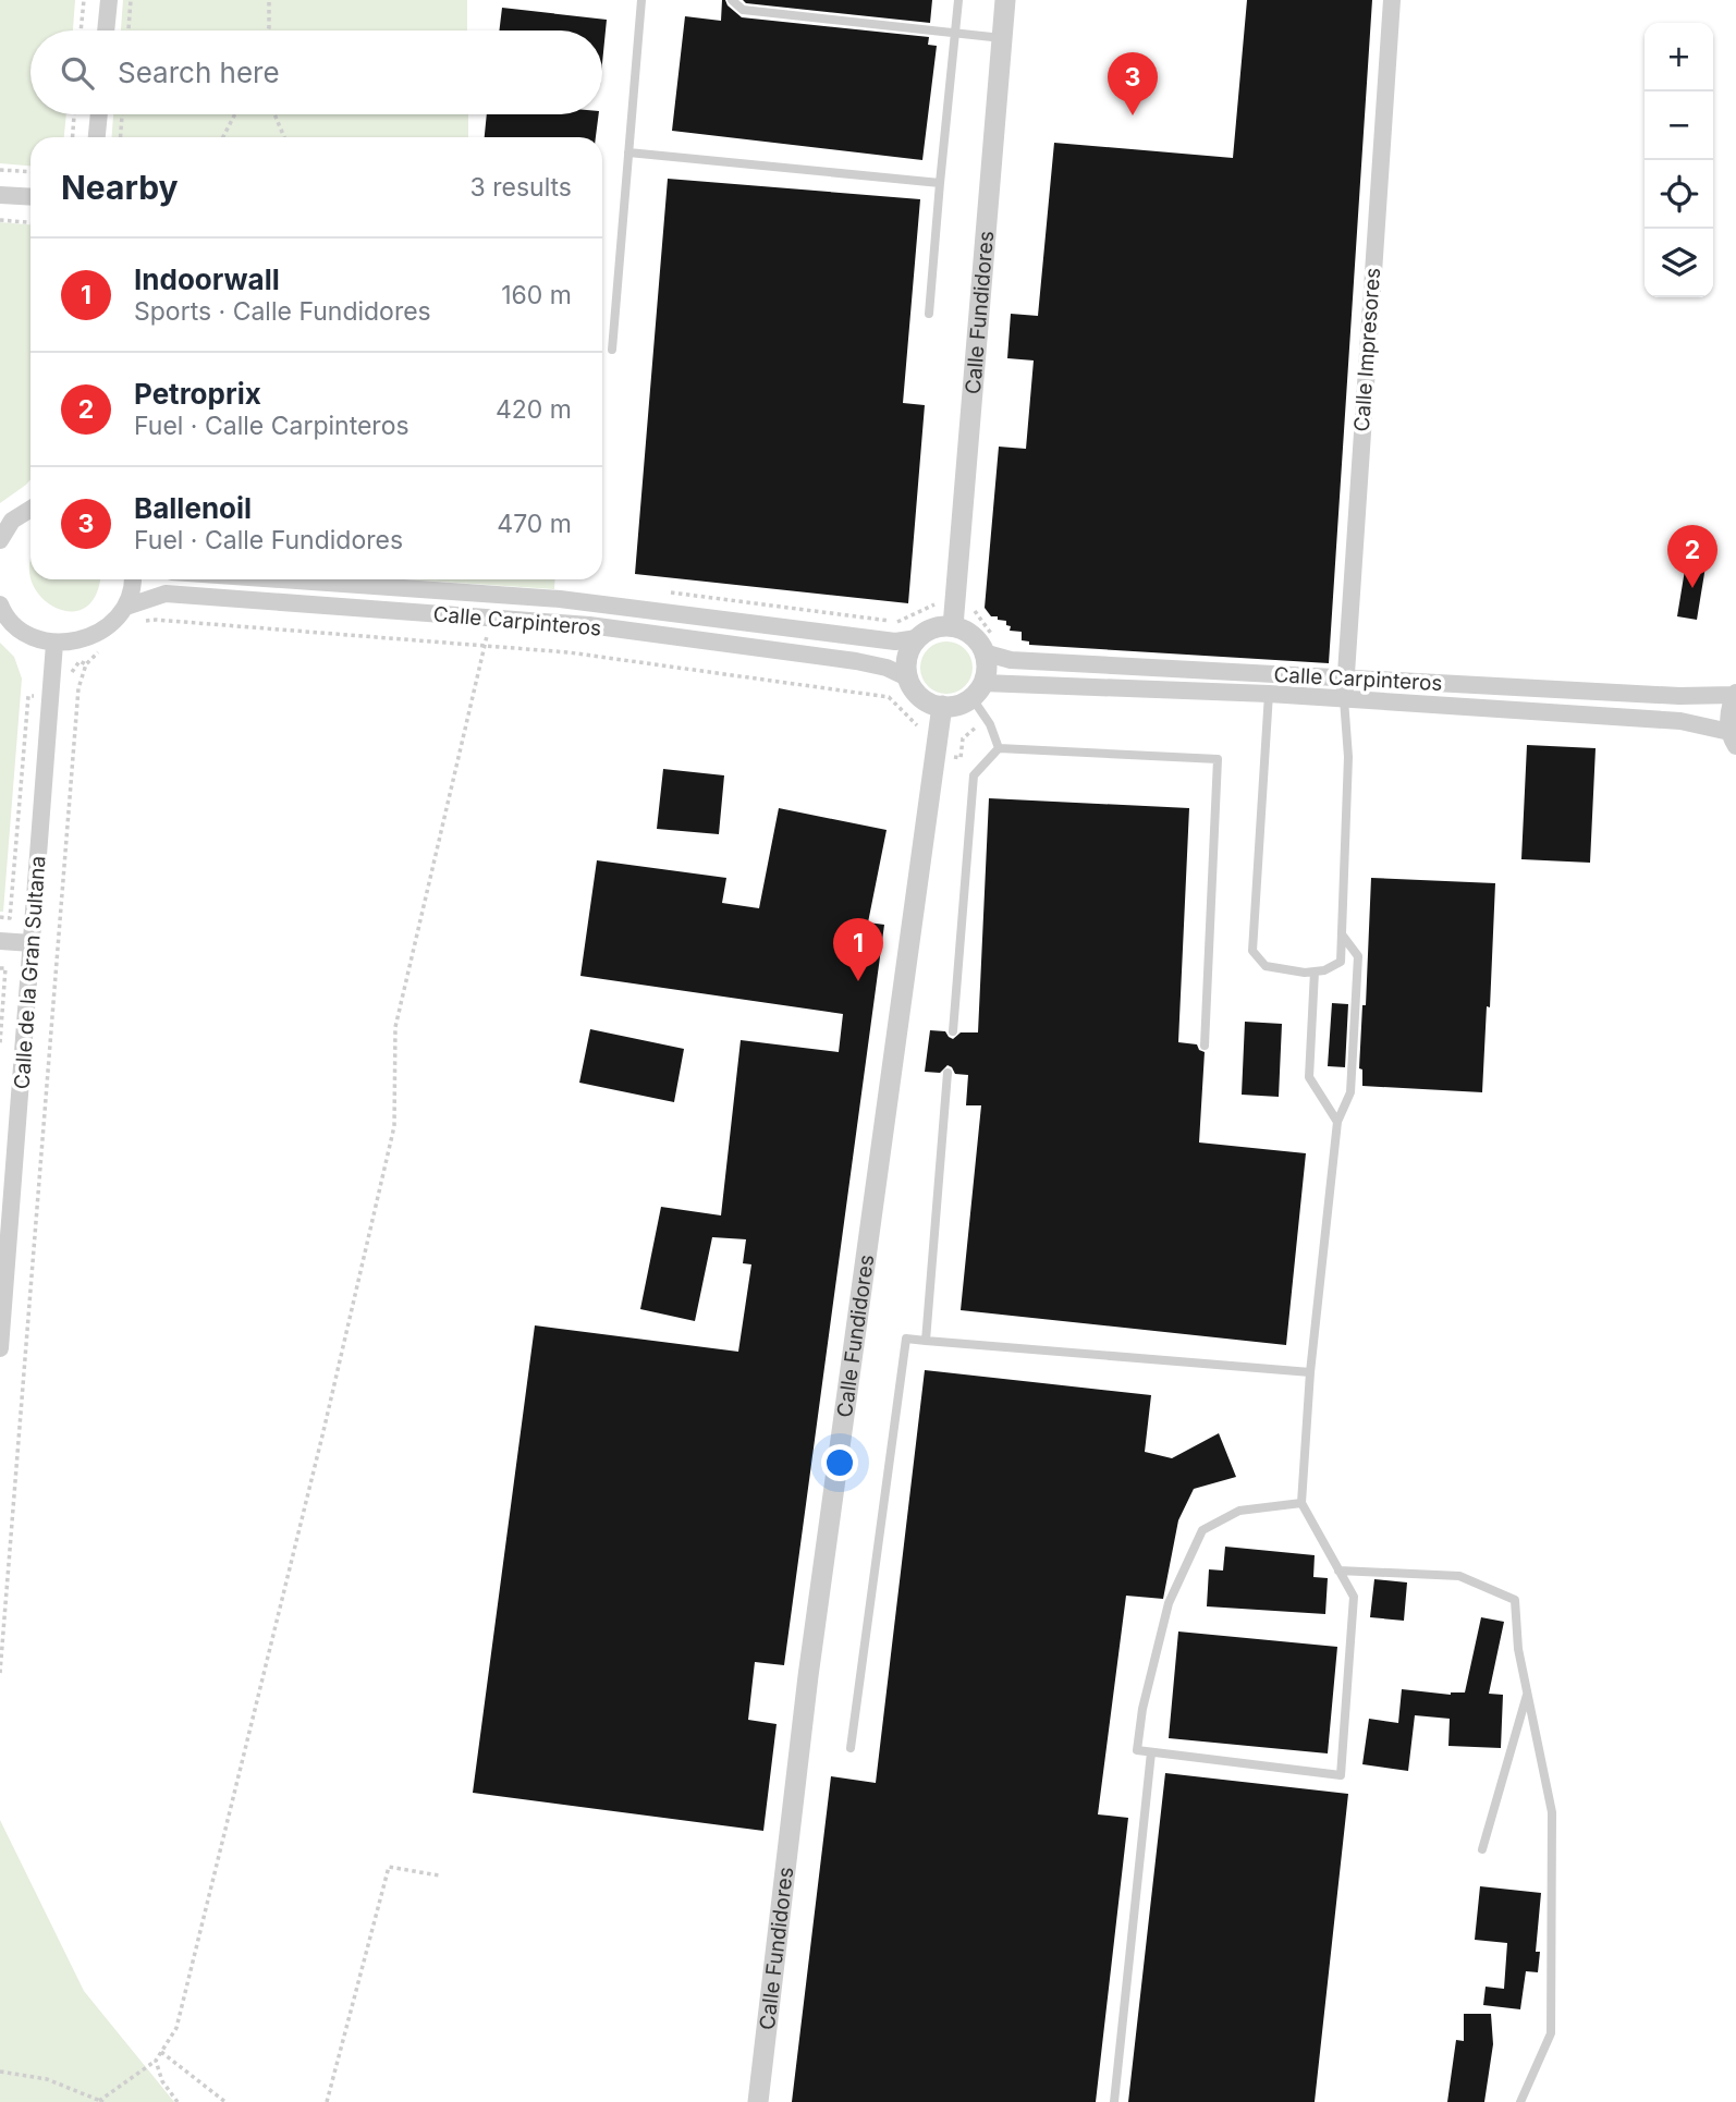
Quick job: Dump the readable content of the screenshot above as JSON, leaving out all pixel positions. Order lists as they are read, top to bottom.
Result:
{
  "streets": {
    "street": [
      "Calle Fundidores",
      "Calle Impresores",
      "Calle Carpinteros",
      "Calle de la Gran Sultana"
    ]
  },
  "crossings": [
    ["Calle Fundidores", "Calle Carpinteros"],
    ["Calle Impresores", "Calle Carpinteros"]
  ],
  "page": {
    "map_buttons": ["+", "−"],
    "search": "Search here",
    "pins": ["3", "2", "1"],
    "heading": ["Nearby", "3 results"],
    "list": [
      {
        "mark": "1",
        "name": "Indoorwall",
        "note": "Sports · Calle Fundidores",
        "value": "160 m"
      },
      {
        "mark": "2",
        "name": "Petroprix",
        "note": "Fuel · Calle Carpinteros",
        "value": "420 m"
      },
      {
        "mark": "3",
        "name": "Ballenoil",
        "note": "Fuel · Calle Fundidores",
        "value": "470 m"
      }
    ]
  }
}
